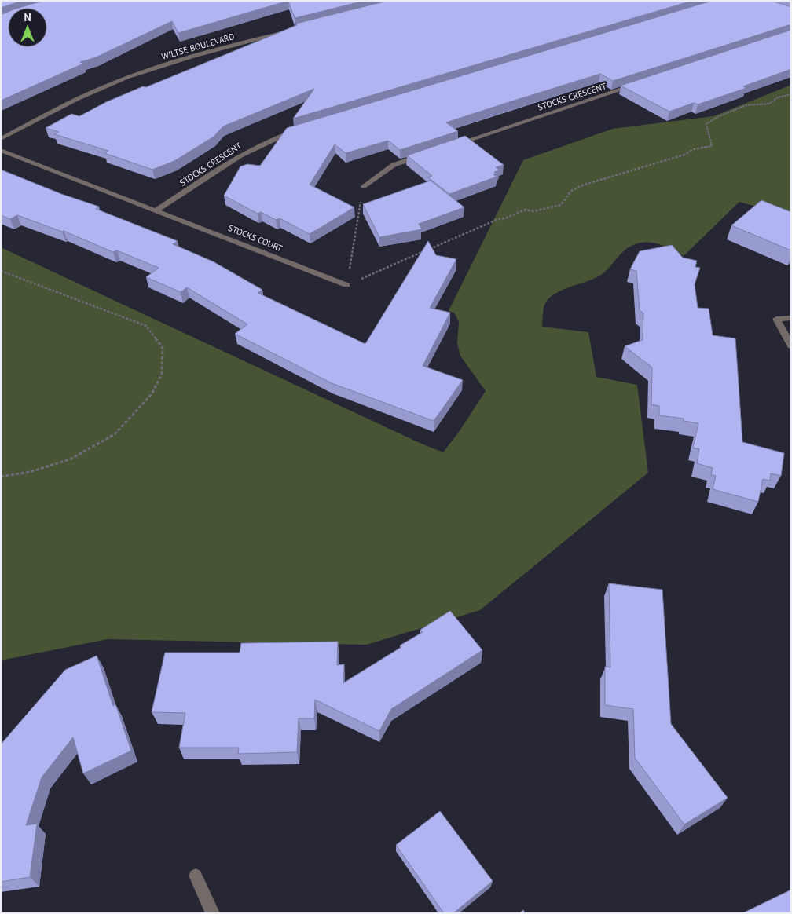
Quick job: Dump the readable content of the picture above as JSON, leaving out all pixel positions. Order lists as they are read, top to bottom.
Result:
{
  "streets": {
    "street": ["WILTSE BOULEVARD", "STOCKS CRESCENT", "STOCKS COURT"]
  },
  "crossings": [
    ["STOCKS CRESCENT", "STOCKS COURT"]
  ],
  "north": "top"
}
